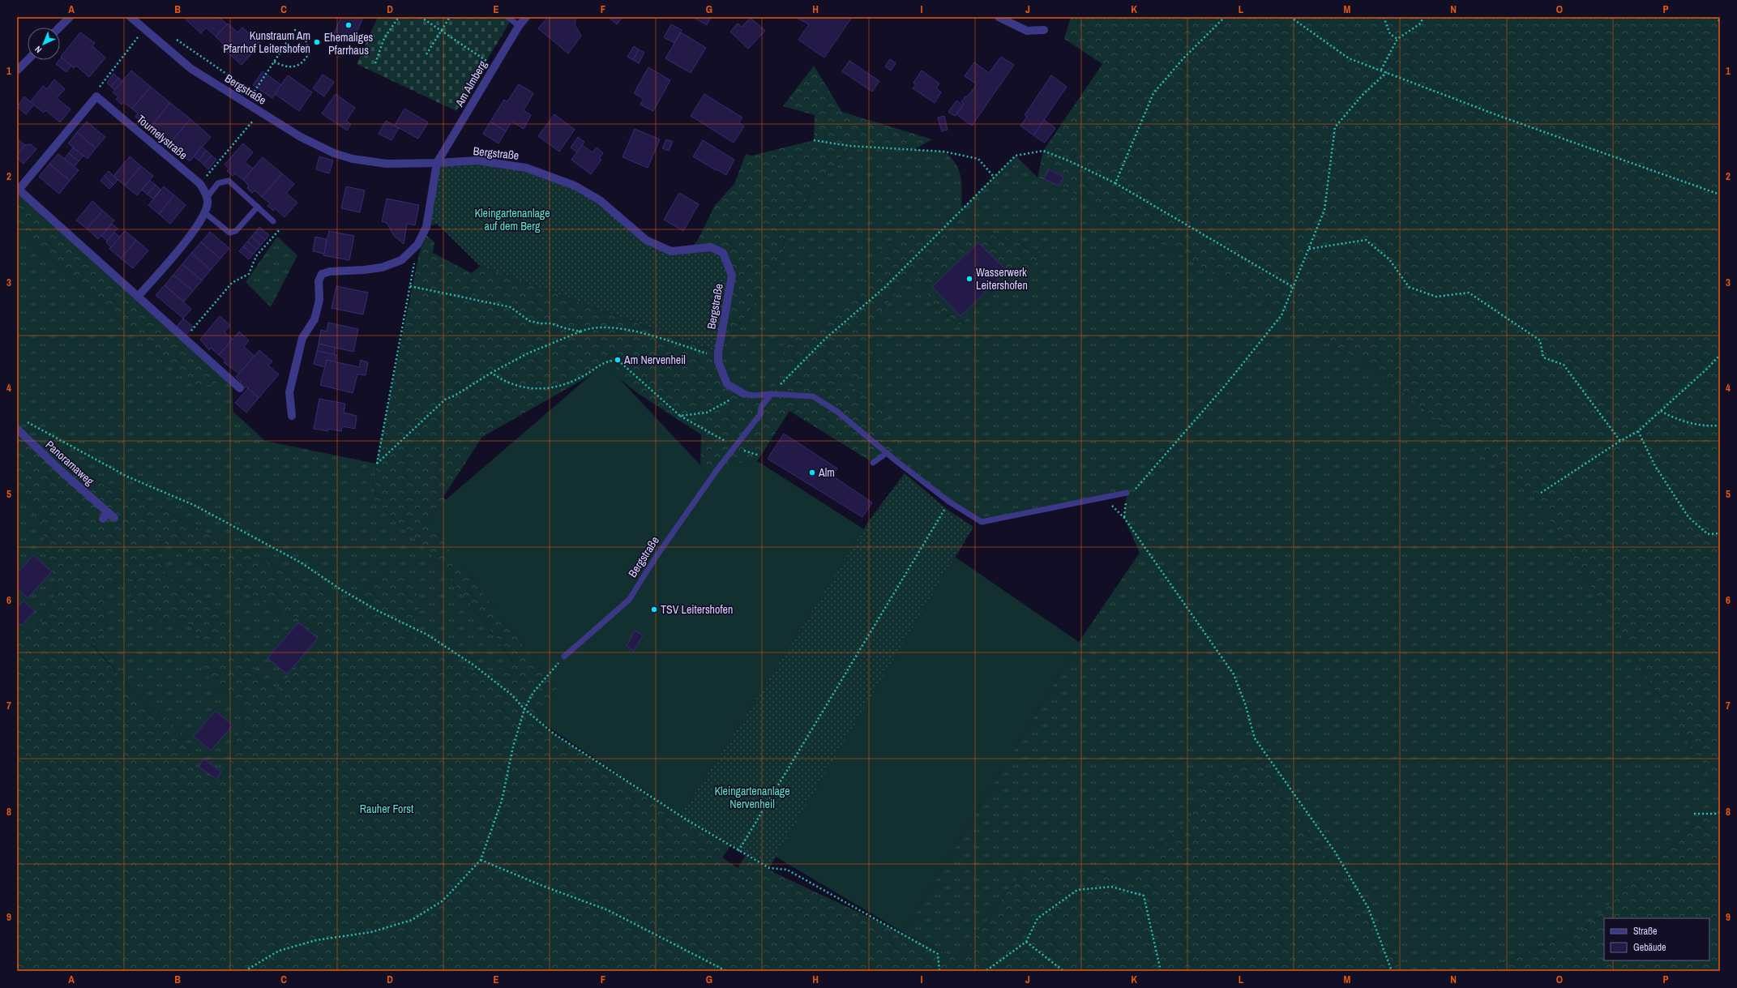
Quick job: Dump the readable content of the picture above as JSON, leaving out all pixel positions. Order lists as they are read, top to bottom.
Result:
{
  "streets": {
    "street": [
      "Am Almberg",
      "Bergstraße",
      "Tournelystraße",
      "Panoramaweg"
    ]
  },
  "crossings": [
    ["Am Almberg", "Bergstraße"]
  ],
  "parks": ["Kleingartenanlage auf dem Berg", "Kleingartenanlage Nervenheil", "Rauher Forst"],
  "places": [
    "Ehemaliges Pfarrhaus",
    "Kunstraum Am Pfarrhof Leitershofen",
    "Wasserwerk Leitershofen",
    "Am Nervenheil",
    "Alm",
    "TSV Leitershofen"
  ],
  "legend": ["Straße", "Gebäude"],
  "north": "bottom left",
  "grid": {
    "columns": [
      "A",
      "B",
      "C",
      "D",
      "E",
      "F",
      "G",
      "H",
      "I",
      "J",
      "K",
      "L",
      "M",
      "N",
      "O",
      "P"
    ],
    "rows": [
      "1",
      "2",
      "3",
      "4",
      "5",
      "6",
      "7",
      "8",
      "9"
    ]
  }
}
